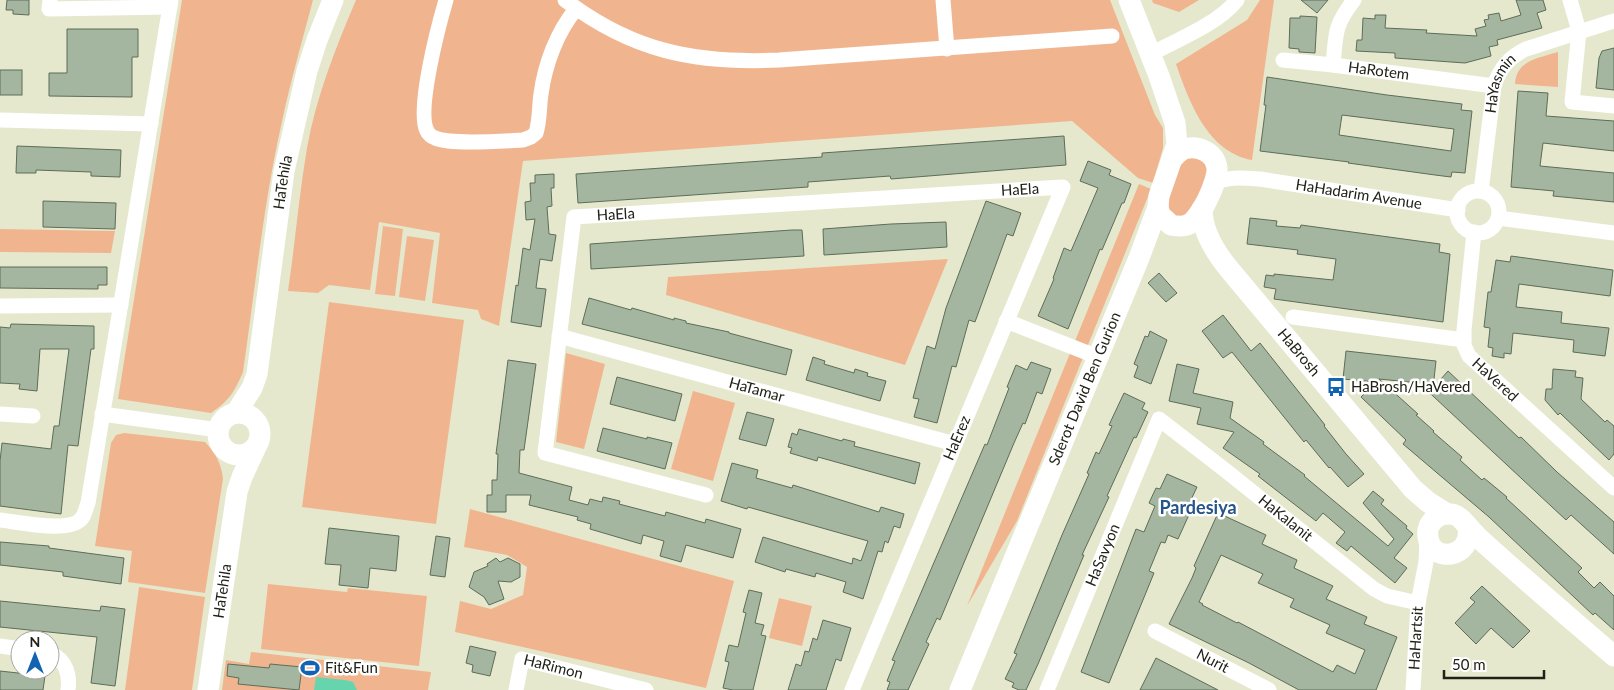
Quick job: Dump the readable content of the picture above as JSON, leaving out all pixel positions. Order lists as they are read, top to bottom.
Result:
{
  "streets": {
    "street": [
      "HaRotem",
      "HaYasmin",
      "HaTehila",
      "HaEla",
      "HaHadarim Avenue",
      "HaBrosh",
      "HaVered",
      "Sderot David Ben Gurion",
      "HaTamar",
      "HaErez",
      "HaKalanit",
      "HaSavyon",
      "HaHartsit",
      "Nurit",
      "HaRimon"
    ]
  },
  "crossings": [
    ["HaRotem", "HaYasmin"],
    ["HaYasmin", "HaHadarim Avenue"],
    ["HaYasmin", "HaVered"],
    ["HaEla", "HaTamar"],
    ["HaEla", "HaErez"],
    ["HaHadarim Avenue", "HaBrosh"],
    ["HaHadarim Avenue", "HaVered"],
    ["HaHadarim Avenue", "Sderot David Ben Gurion"],
    ["HaBrosh", "Sderot David Ben Gurion"],
    ["HaBrosh", "HaHartsit"],
    ["HaTamar", "HaErez"],
    ["HaKalanit", "HaSavyon"],
    ["HaKalanit", "HaHartsit"]
  ],
  "districts": ["Pardesiya"],
  "places": {
    "bus stop": ["HaBrosh/HaVered"],
    "sports": ["Fit&Fun"]
  },
  "scale_bar": "50 m",
  "north": "top"
}
